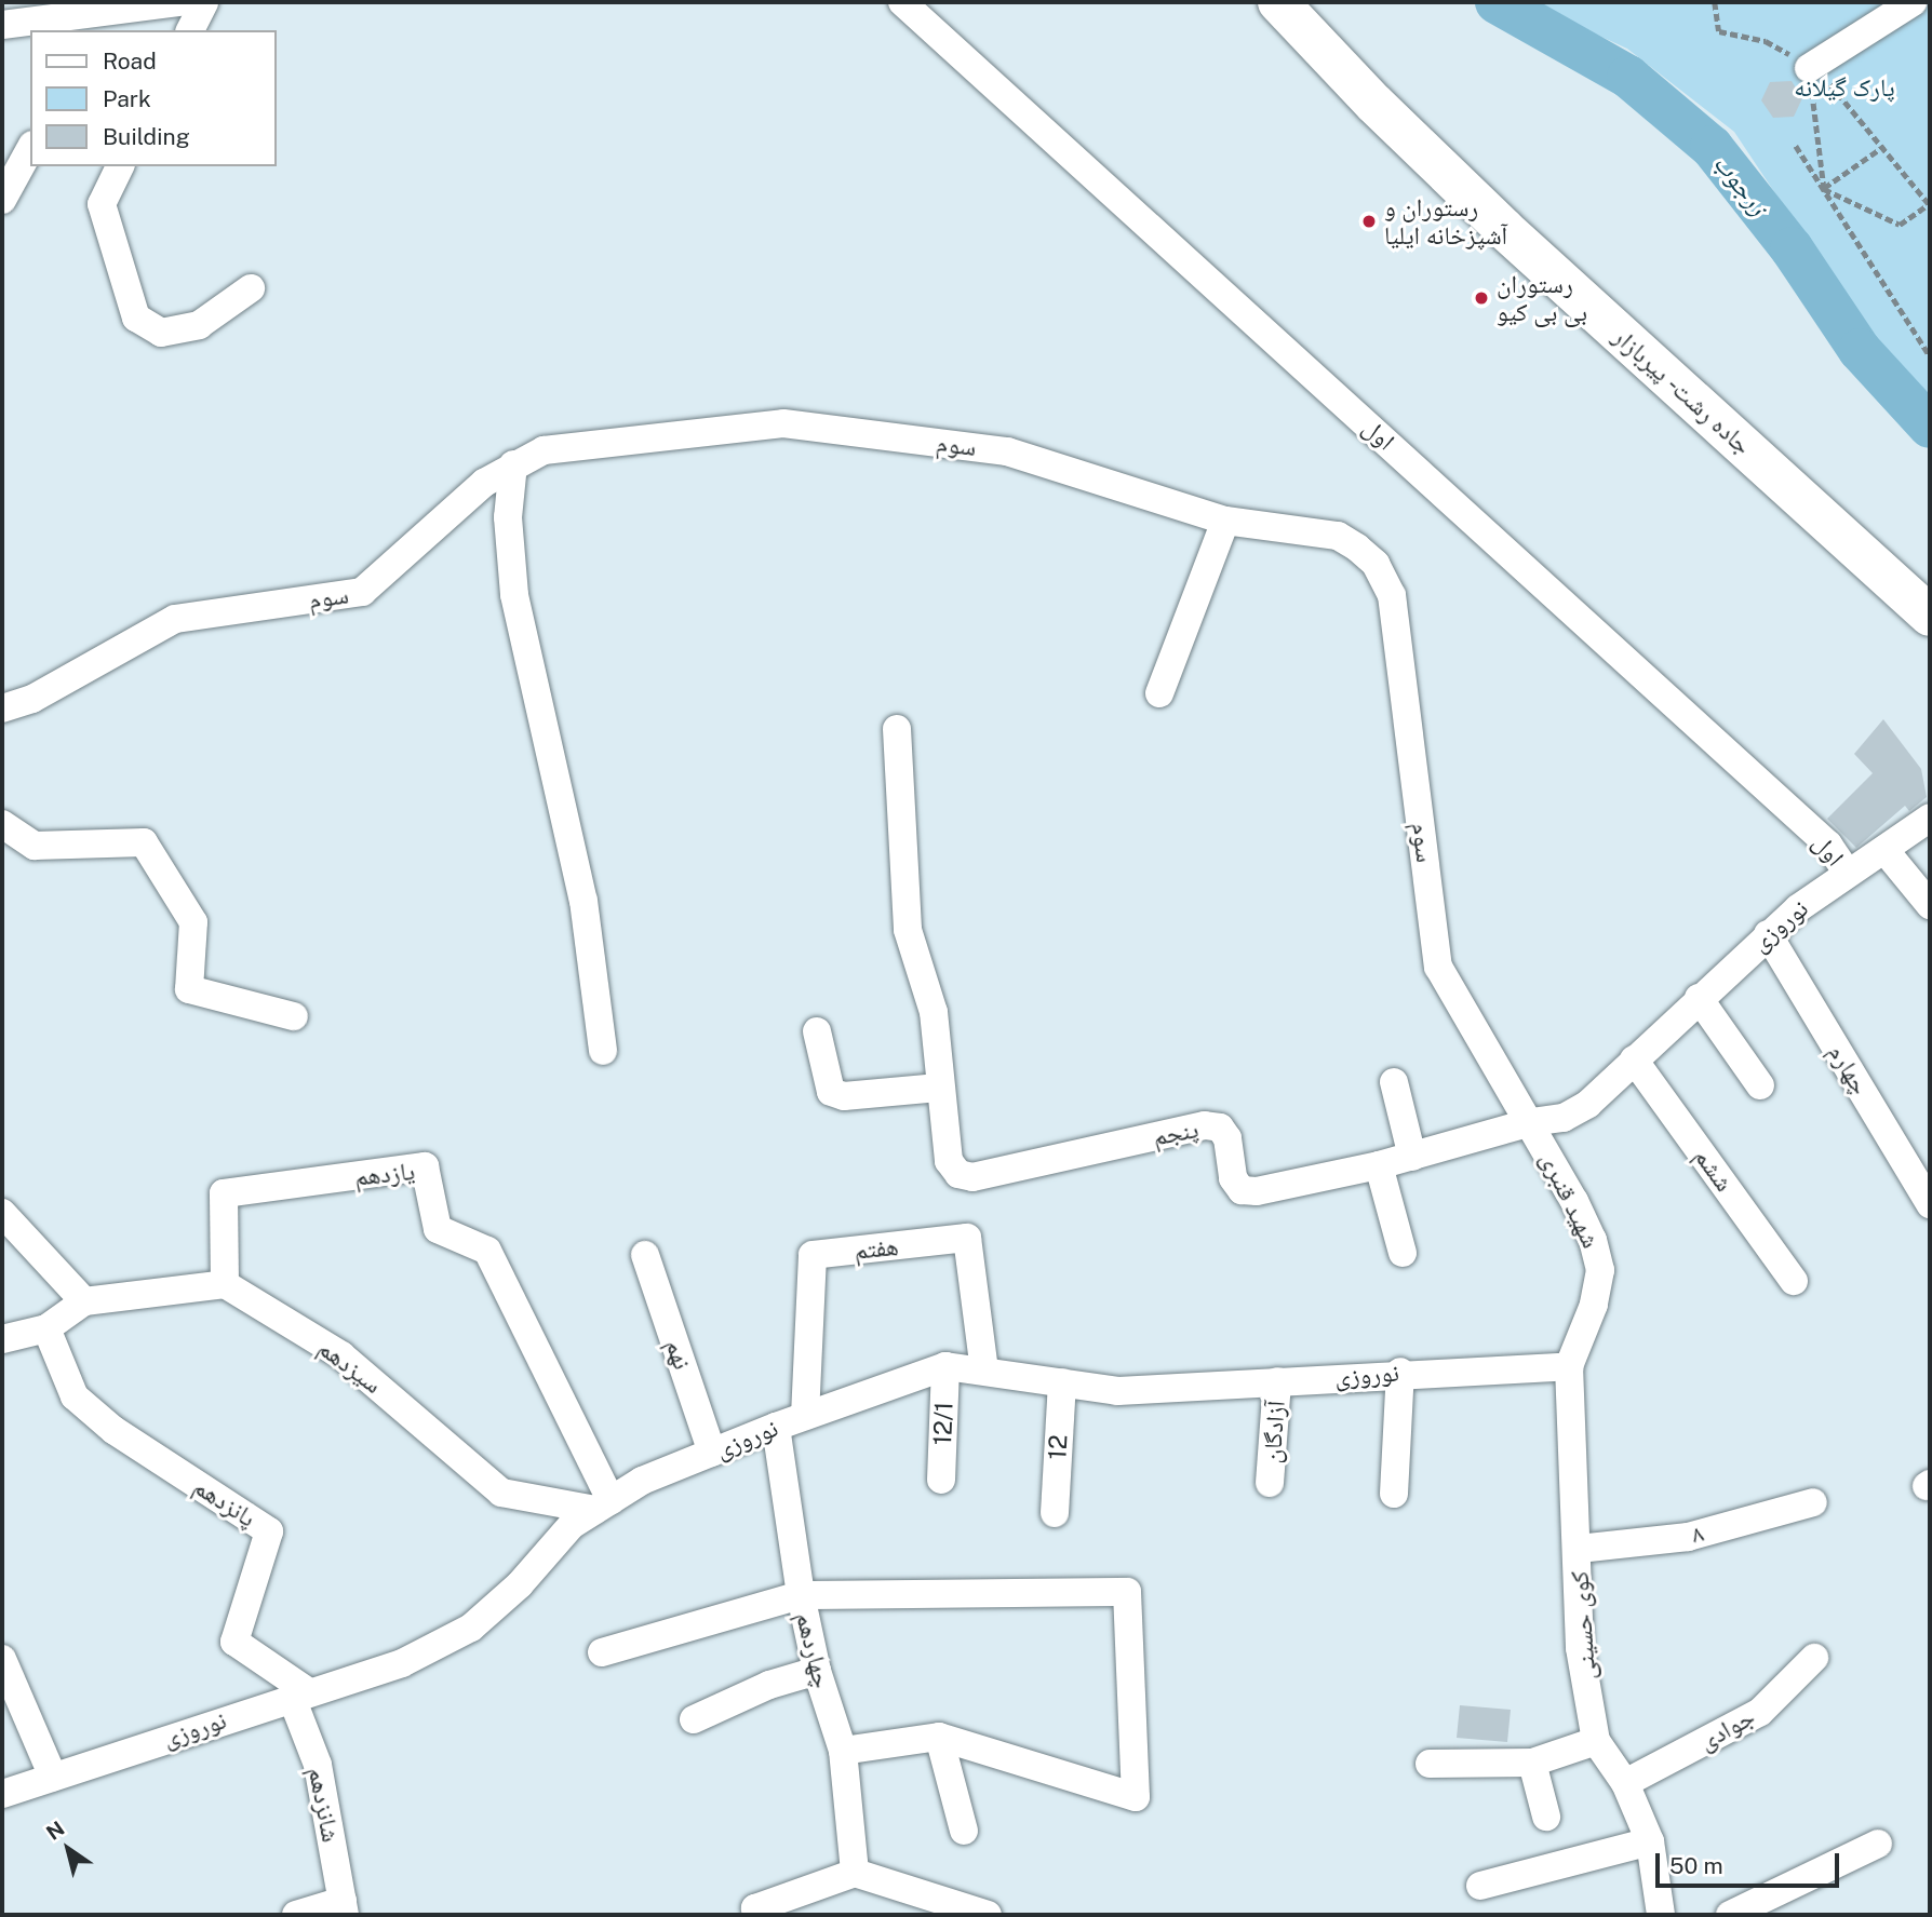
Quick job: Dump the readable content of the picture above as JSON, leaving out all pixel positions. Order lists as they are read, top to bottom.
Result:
{
  "streets": {
    "main road": ["جاده رشت - پیربازار"],
    "street": [
      "اول",
      "سوم",
      "نوروزی",
      "چهارم",
      "پنجم",
      "ششم",
      "یازدهم",
      "شهید قنبری",
      "هفتم",
      "نهم",
      "سیزدهم",
      "12/1",
      "آزادگان",
      "12",
      "پانزدهم",
      "۸",
      "کوی حسینی",
      "چهاردهم",
      "جوادی",
      "شانزدهم"
    ]
  },
  "crossings": [
    ["اول", "نوروزی"],
    ["سوم", "نوروزی"],
    ["سوم", "پنجم"],
    ["سوم", "شهید قنبری"],
    ["نوروزی", "چهارم"],
    ["نوروزی", "پنجم"],
    ["نوروزی", "ششم"],
    ["نوروزی", "یازدهم"],
    ["نوروزی", "شهید قنبری"],
    ["نوروزی", "هفتم"],
    ["نوروزی", "نهم"],
    ["نوروزی", "سیزدهم"],
    ["نوروزی", "12/1"],
    ["نوروزی", "آزادگان"],
    ["نوروزی", "12"],
    ["نوروزی", "پانزدهم"],
    ["نوروزی", "کوی حسینی"],
    ["نوروزی", "چهاردهم"],
    ["نوروزی", "شانزدهم"],
    ["پنجم", "شهید قنبری"],
    ["یازدهم", "سیزدهم"],
    ["شهید قنبری", "کوی حسینی"],
    ["پانزدهم", "شانزدهم"],
    ["۸", "کوی حسینی"],
    ["کوی حسینی", "جوادی"]
  ],
  "water": ["زرجوب"],
  "parks": ["پارک گیلانه"],
  "places": ["رستوران و آشپزخانه ایلیا", "رستوران بی بی کیو"],
  "legend": ["Road", "Park", "Building"],
  "scale_bar": "50 m",
  "north": "top left"
}
